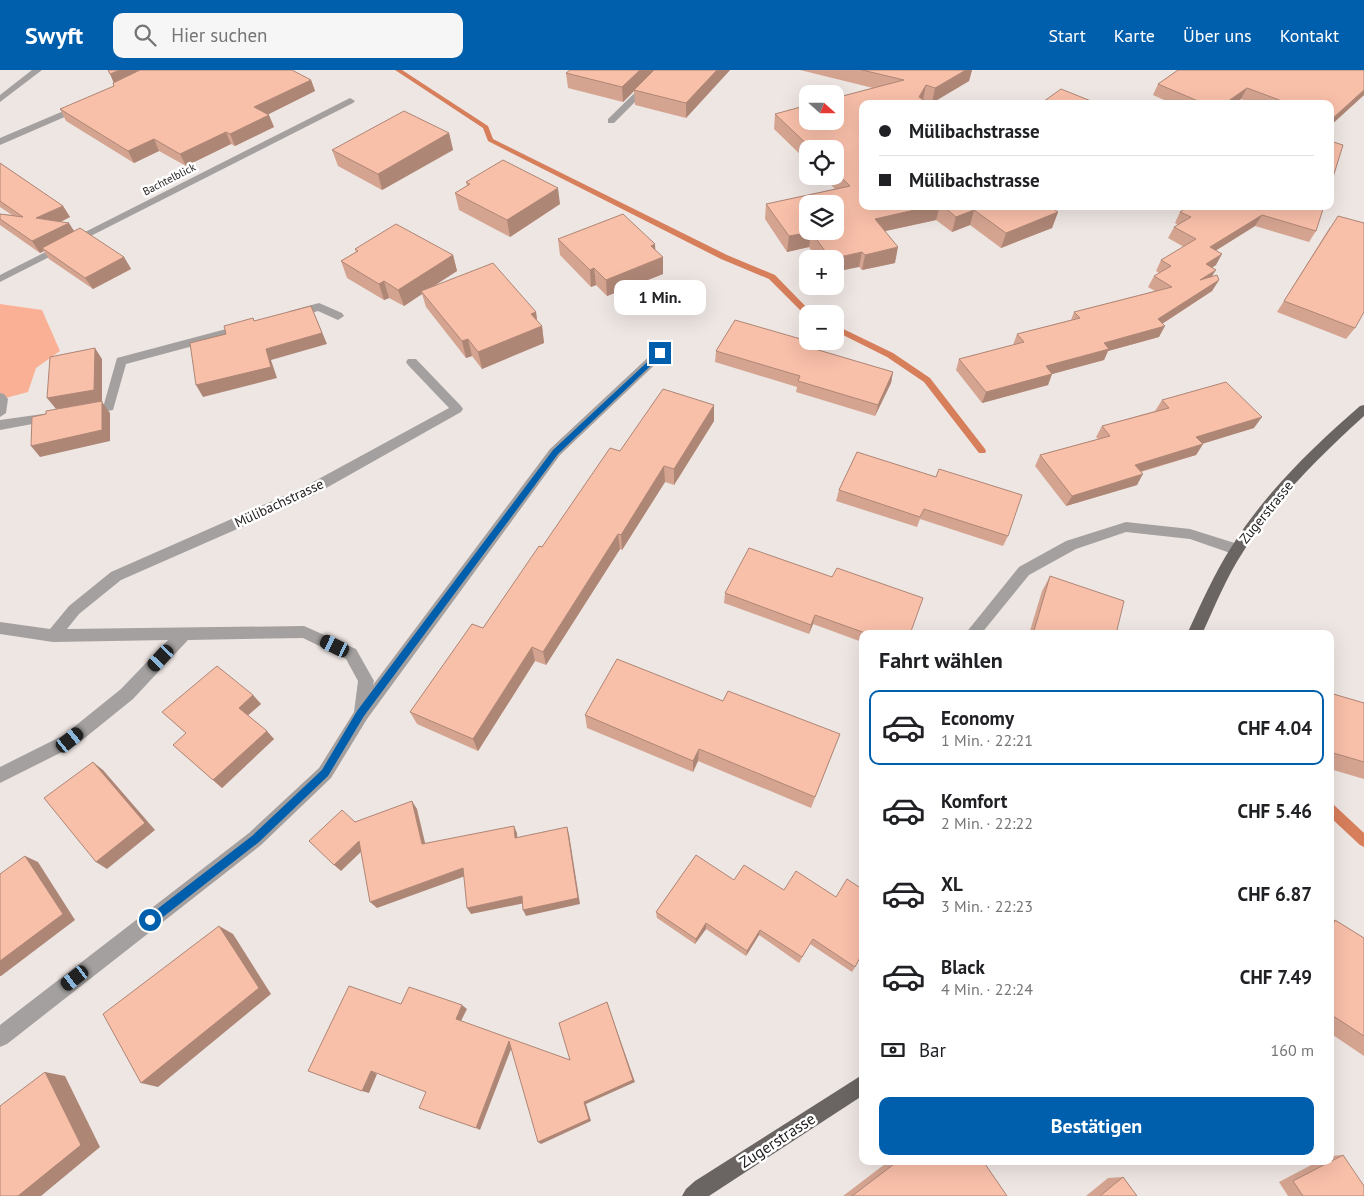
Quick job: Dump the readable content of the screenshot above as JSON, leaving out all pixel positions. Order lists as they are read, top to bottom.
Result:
{
  "streets": {
    "main road": ["Zugerstrasse"],
    "street": ["Bachtelblick", "Mülibachstrasse"]
  },
  "north": "right",
  "page": {
    "header": "Swyft",
    "search": "Hier suchen",
    "nav": [
      "Start",
      "Karte",
      "Über uns",
      "Kontakt"
    ],
    "map_buttons": ["+", "−"],
    "banner": ["Mülibachstrasse", "Mülibachstrasse"],
    "bubble": "1 Min.",
    "heading": "Fahrt wählen",
    "list": [
      {
        "name": "Economy",
        "note": "1 Min. · 22:21",
        "value": "CHF 4.04"
      },
      {
        "name": "Komfort",
        "note": "2 Min. · 22:22",
        "value": "CHF 5.46"
      },
      {
        "name": "XL",
        "note": "3 Min. · 22:23",
        "value": "CHF 6.87"
      },
      {
        "name": "Black",
        "note": "4 Min. · 22:24",
        "value": "CHF 7.49"
      }
    ],
    "pay": ["Bar", "160 m"],
    "buttons": "Bestätigen"
  }
}
